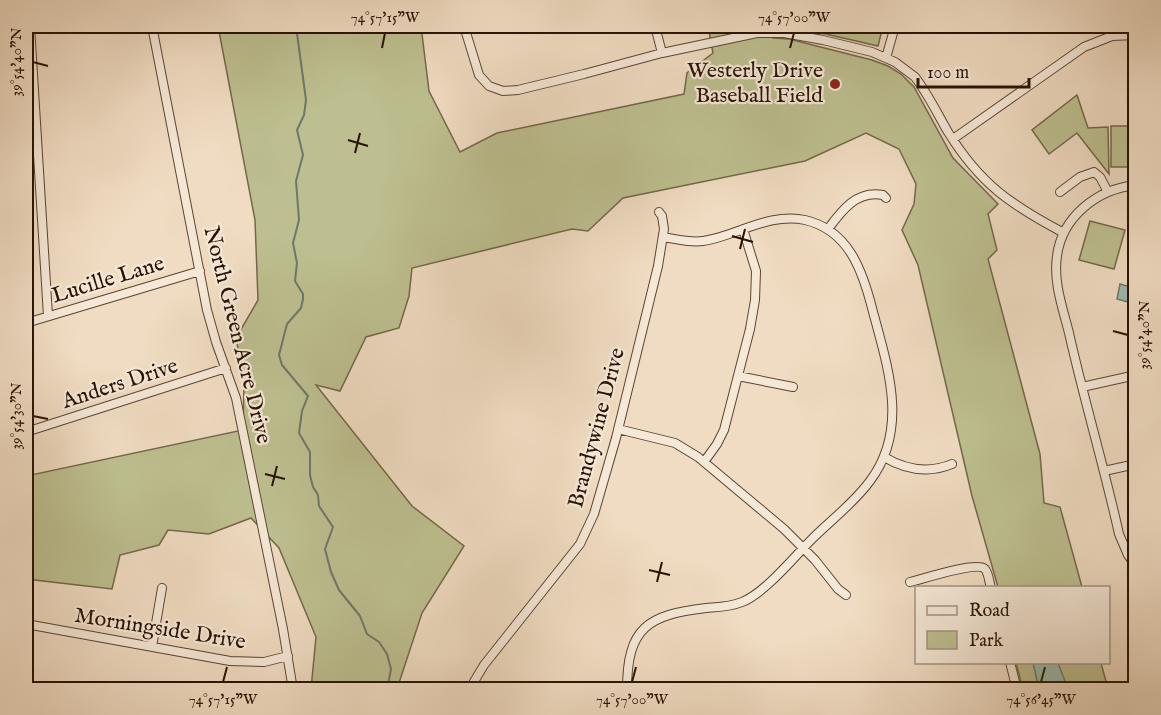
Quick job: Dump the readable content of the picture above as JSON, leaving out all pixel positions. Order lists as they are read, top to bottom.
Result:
{
  "streets": {
    "street": [
      "Lucille Lane",
      "North Green Acre Drive",
      "Anders Drive",
      "Brandywine Drive",
      "Morningside Drive"
    ]
  },
  "crossings": [
    ["Lucille Lane", "North Green Acre Drive"],
    ["North Green Acre Drive", "Anders Drive"],
    ["North Green Acre Drive", "Morningside Drive"]
  ],
  "places": ["Westerly Drive Baseball Field"],
  "legend": ["Road", "Park"],
  "scale_bar": "100 m",
  "coordinates": [
    "74°57'15\"W",
    "74°57'00\"W",
    "39°54'40\"N",
    "39°54'30\"N",
    "74°56'45\"W"
  ]
}
